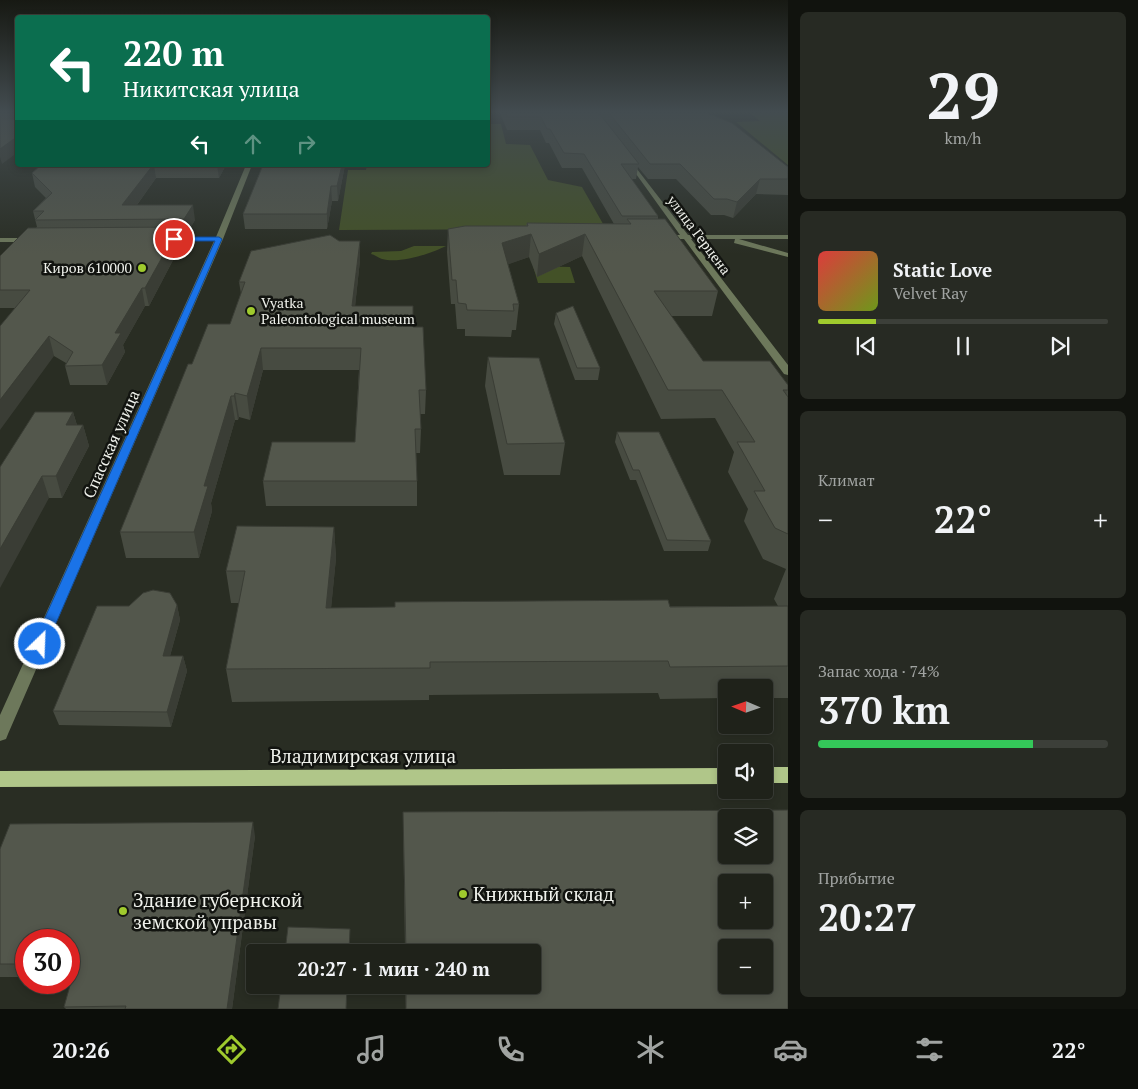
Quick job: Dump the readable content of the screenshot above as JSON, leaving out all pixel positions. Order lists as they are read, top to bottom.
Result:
{
  "streets": {
    "main road": ["Владимирская улица"],
    "street": ["улица Герцена", "Спасская улица"]
  },
  "places": [
    "Киров 610000",
    "Vyatka Paleontological museum",
    "Книжный склад",
    "Здание губернской земской управы"
  ],
  "north": "left",
  "page": {
    "tile": [
      ["29", "km/h"],
      "Климат",
      ["Запас хода · 74%", "370 km"],
      ["Прибытие", "20:27"]
    ],
    "turn": ["220 m", "Никитская улица"],
    "song": ["Static Love", "Velvet Ray"],
    "heat": ["−", "22°", "+"],
    "map_buttons": ["+", "−"],
    "limit": "30",
    "trip": "20:27 · 1 мин · 240 m",
    "tabs": ["20:26", "22°"]
  }
}
